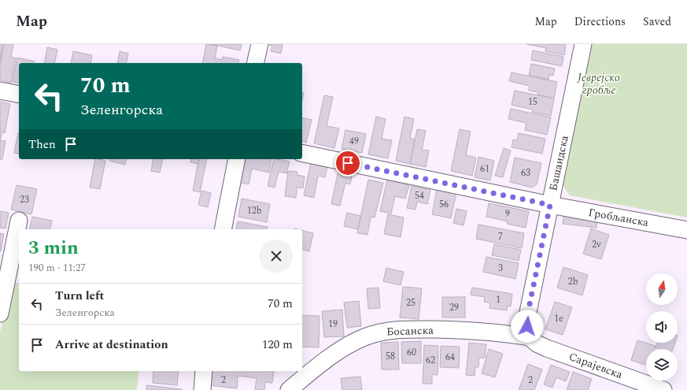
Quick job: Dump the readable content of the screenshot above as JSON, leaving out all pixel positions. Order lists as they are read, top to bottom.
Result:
{
  "streets": {
    "street": [
      "Башаидска",
      "Гробљанска",
      "Босанска",
      "Сарајевска"
    ]
  },
  "crossings": [
    ["Башаидска", "Гробљанска"],
    ["Башаидска", "Босанска"],
    ["Башаидска", "Сарајевска"],
    ["Босанска", "Сарајевска"]
  ],
  "parks": ["Јеврејско гробље"],
  "house_numbers": [
    "15",
    "49",
    "61",
    "63",
    "54",
    "23",
    "56",
    "12b",
    "9",
    "7",
    "2v",
    "3",
    "2b",
    "1",
    "25",
    "29",
    "1e",
    "19",
    "60",
    "58",
    "64",
    "62",
    "2",
    "2"
  ],
  "north": "top",
  "page": {
    "header": "Map",
    "nav": ["Map", "Directions", "Saved"],
    "turn": ["70 m", "Зеленгорска"],
    "then": "Then",
    "heading": ["3 min", "190 m · 11:27"],
    "list": [
      {
        "name": "Turn left",
        "note": "Зеленгорска",
        "value": "70 m"
      },
      {
        "name": "Arrive at destination",
        "value": "120 m"
      }
    ]
  }
}
